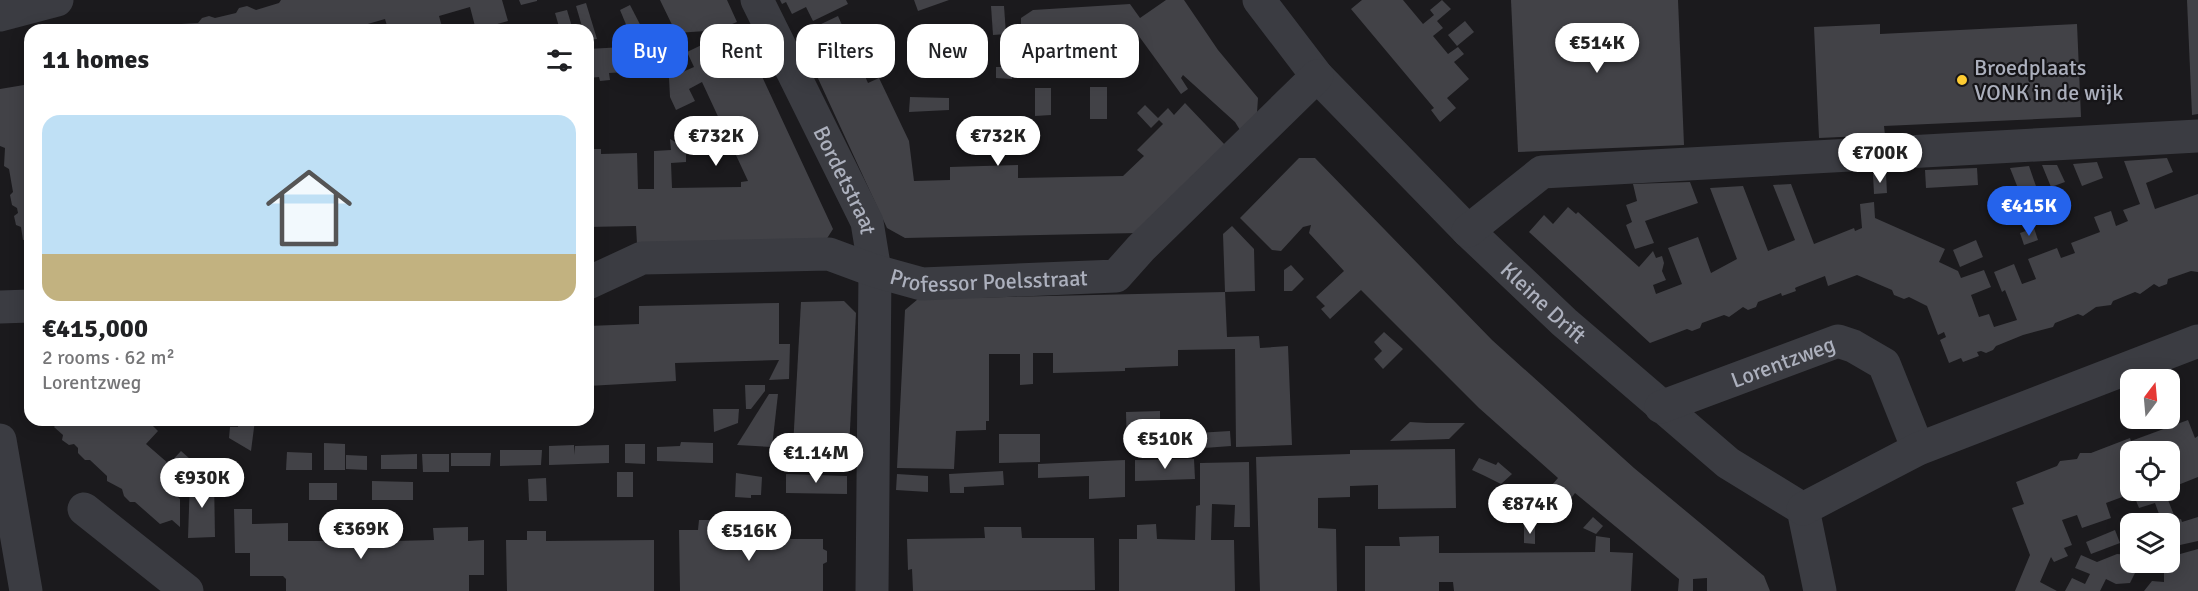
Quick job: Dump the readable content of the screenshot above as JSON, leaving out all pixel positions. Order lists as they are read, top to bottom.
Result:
{
  "streets": {
    "street": [
      "Bordetstraat",
      "Professor Poelsstraat",
      "Kleine Drift",
      "Lorentzweg"
    ]
  },
  "crossings": [
    ["Bordetstraat", "Professor Poelsstraat"],
    ["Professor Poelsstraat", "Kleine Drift"],
    ["Kleine Drift", "Lorentzweg"]
  ],
  "places": ["Broedplaats VONK in de wijk"],
  "north": "top",
  "page": {
    "price": [
      "€514K",
      "€732K",
      "€732K",
      "€700K",
      "€415K",
      "€510K",
      "€1.14M",
      "€930K",
      "€874K",
      "€369K",
      "€516K"
    ],
    "chip": [
      "Buy",
      "Rent",
      "Filters",
      "New",
      "Apartment"
    ],
    "heading": "11 homes",
    "list": [
      {
        "name": "€415,000",
        "note": "2 rooms · 62 m² · Lorentzweg"
      }
    ]
  }
}
